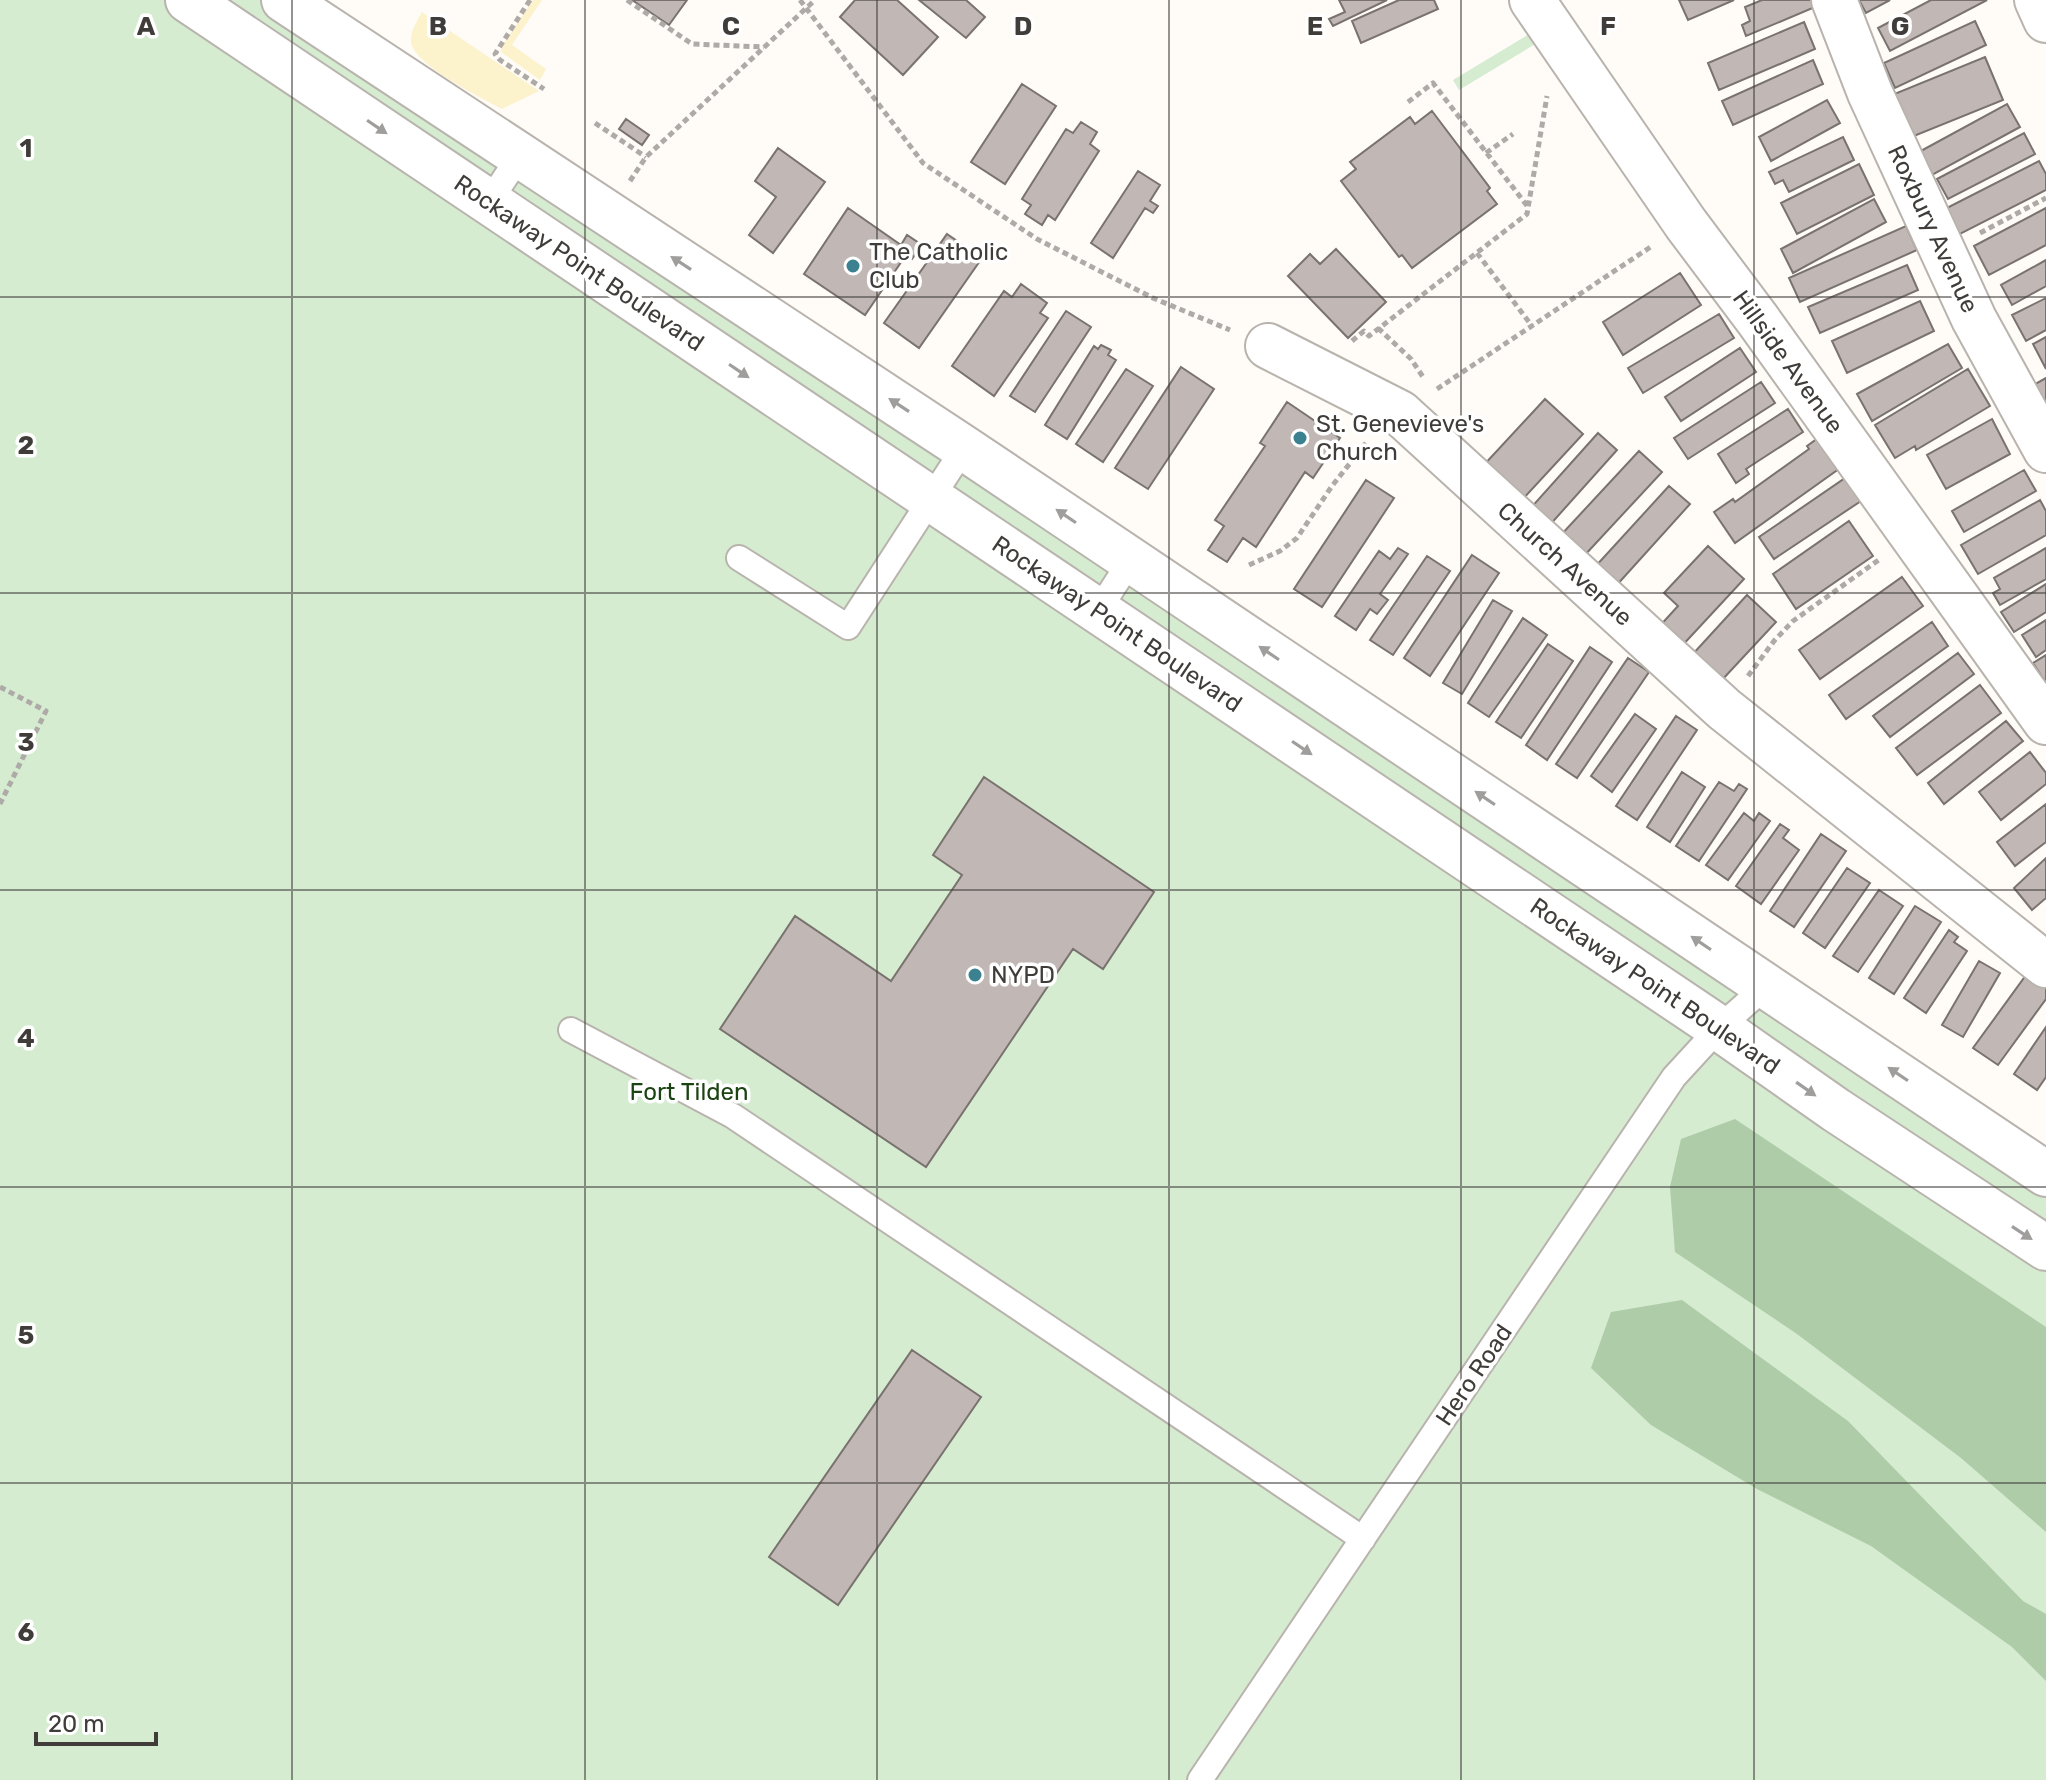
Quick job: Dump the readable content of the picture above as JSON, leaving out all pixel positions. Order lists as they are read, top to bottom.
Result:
{
  "streets": {
    "street": [
      "Roxbury Avenue",
      "Rockaway Point Boulevard",
      "Hillside Avenue",
      "Church Avenue"
    ],
    "lane": ["Hero Road"]
  },
  "crossings": [
    ["Rockaway Point Boulevard", "Hero Road"]
  ],
  "parks": ["Fort Tilden"],
  "places": ["The Catholic Club", "St. Genevieve's Church", "NYPD"],
  "scale_bar": "20 m",
  "grid": {
    "columns": [
      "A",
      "B",
      "C",
      "D",
      "E",
      "F",
      "G"
    ],
    "rows": [
      "1",
      "2",
      "3",
      "4",
      "5",
      "6"
    ]
  }
}
